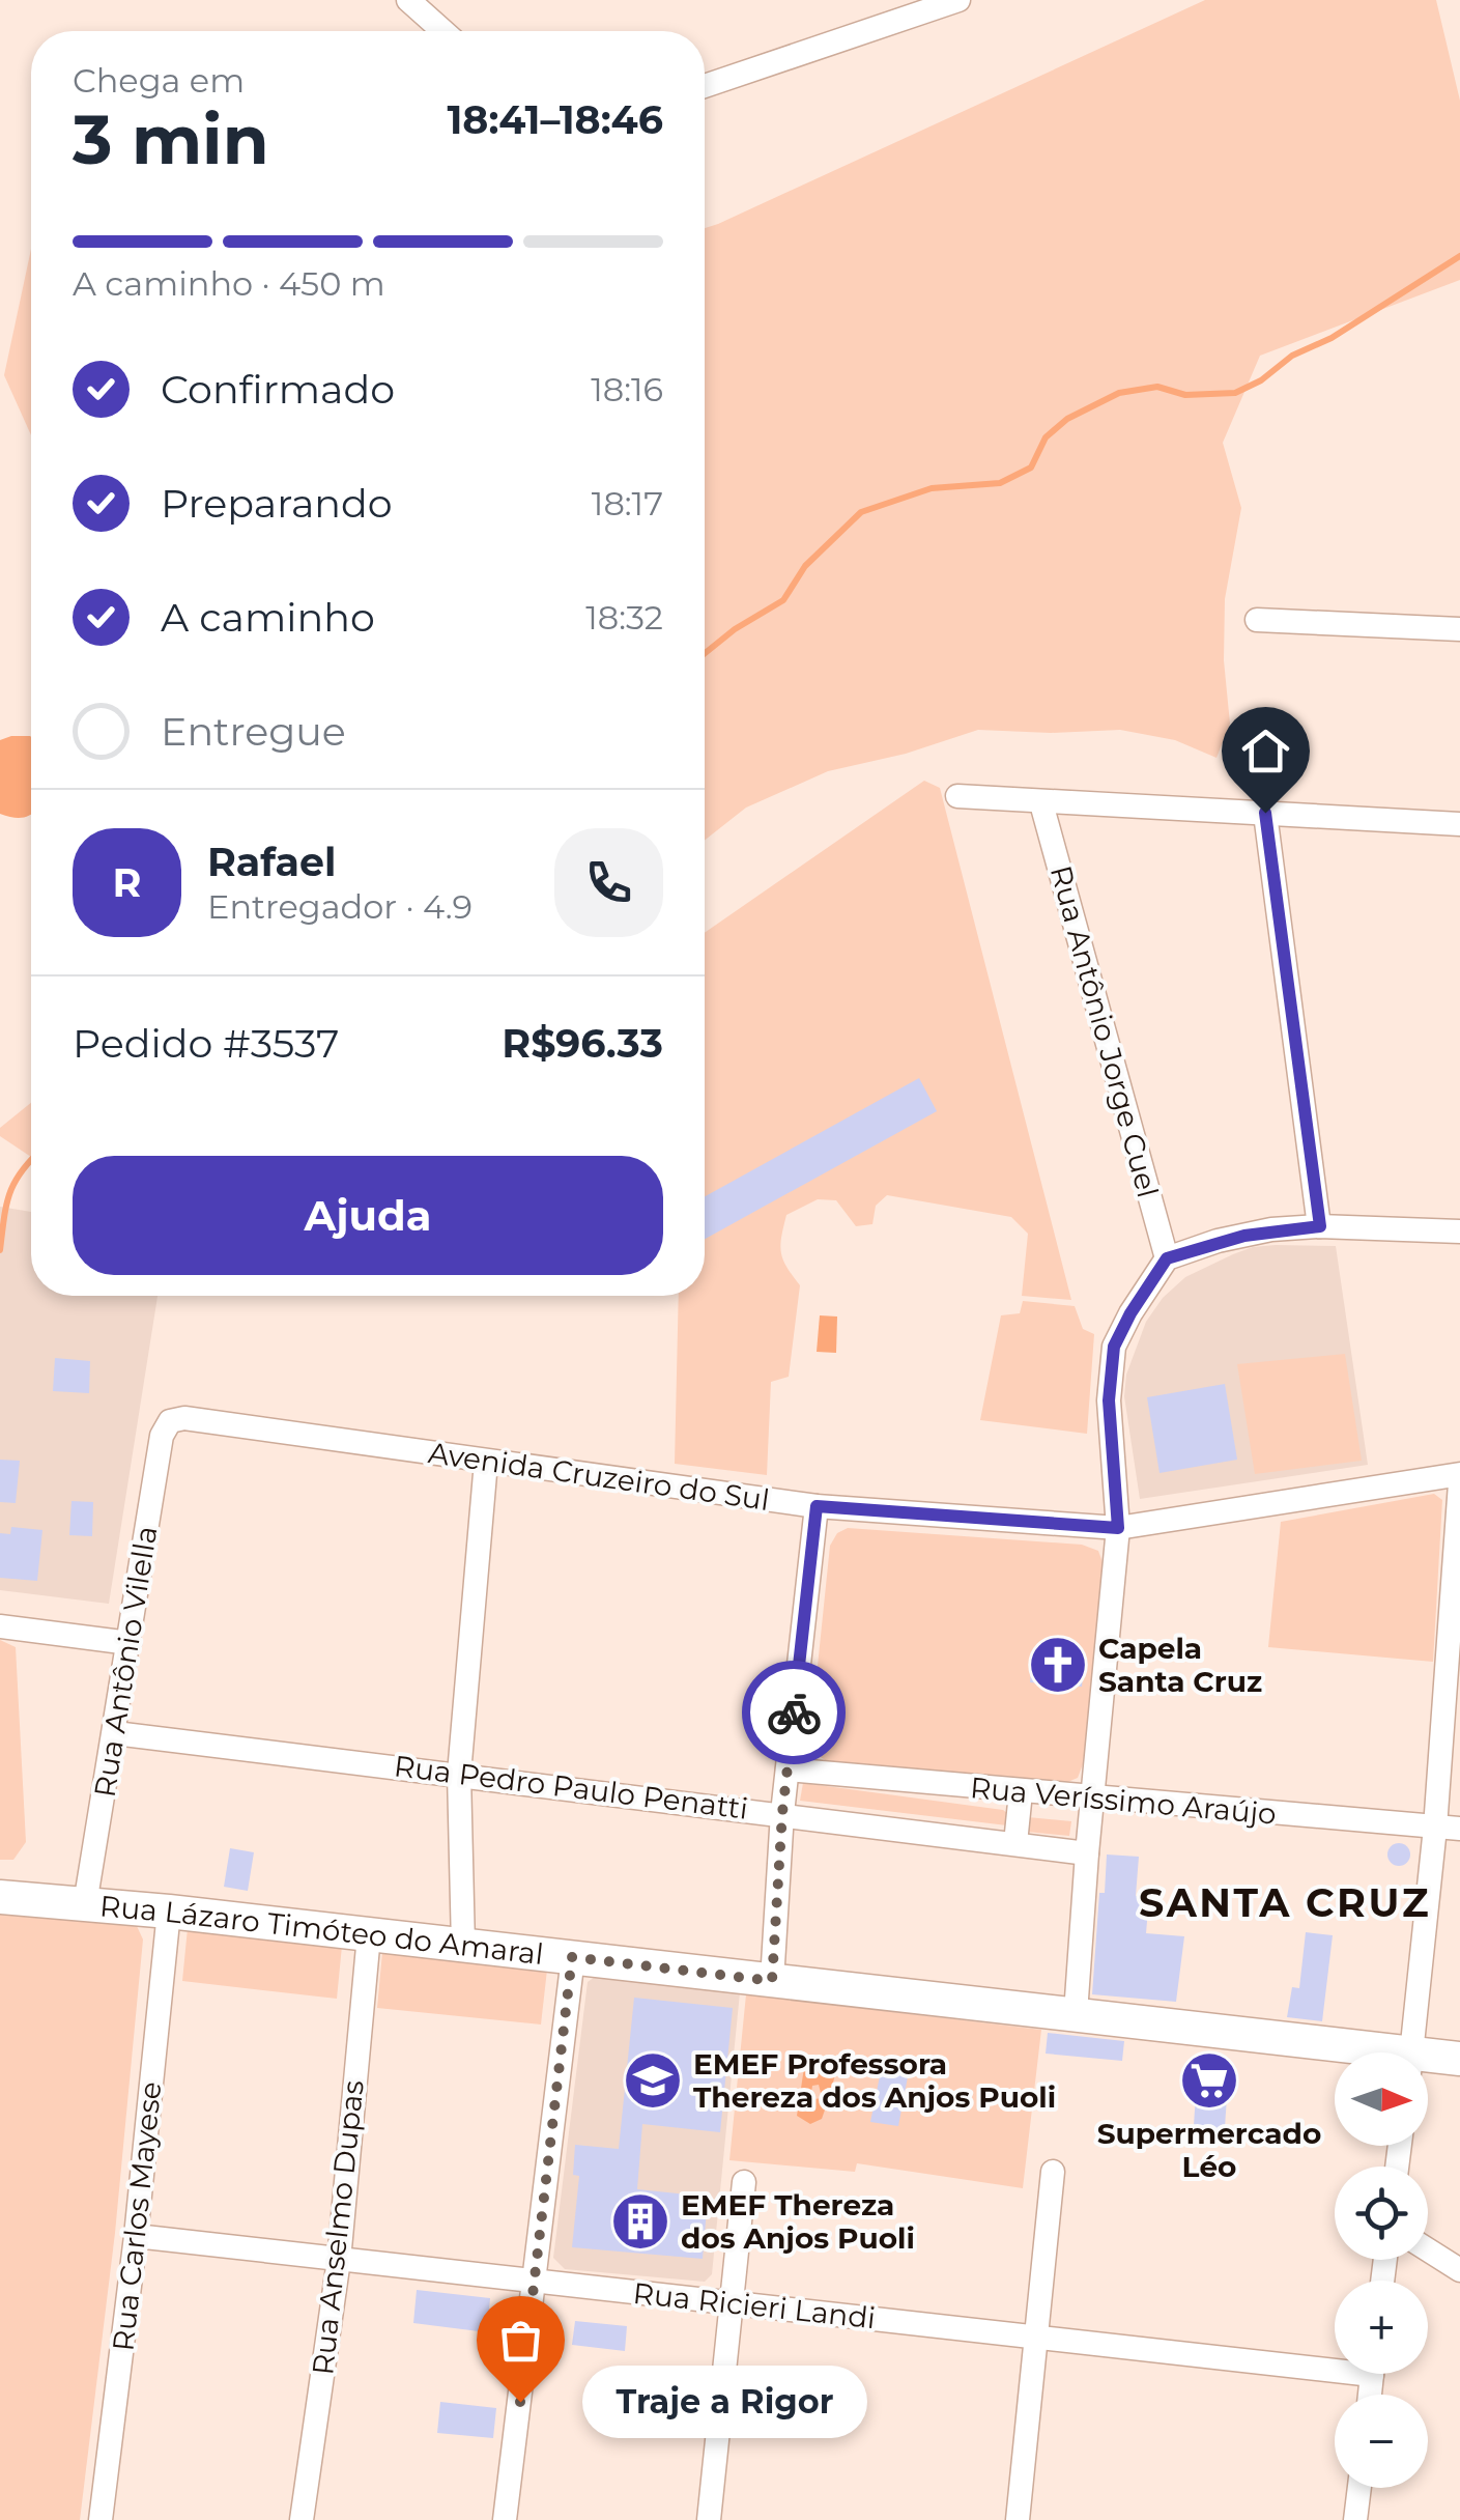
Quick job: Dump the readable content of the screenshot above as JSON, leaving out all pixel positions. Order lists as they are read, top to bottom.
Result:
{
  "streets": {
    "main road": ["Rua Lázaro Timóteo do Amaral"],
    "street": [
      "Rua Antônio Jorge Cuel",
      "Avenida Cruzeiro do Sul",
      "Rua Antônio Vilella",
      "Rua Pedro Paulo Penatti",
      "Rua Veríssimo Araújo",
      "Rua Carlos Mayese",
      "Rua Anselmo Dupas",
      "Rua Ricieri Landi"
    ]
  },
  "crossings": [
    ["Avenida Cruzeiro do Sul", "Rua Antônio Vilella"],
    ["Rua Antônio Vilella", "Rua Pedro Paulo Penatti"],
    ["Rua Antônio Vilella", "Rua Lázaro Timóteo do Amaral"],
    ["Rua Lázaro Timóteo do Amaral", "Rua Carlos Mayese"],
    ["Rua Lázaro Timóteo do Amaral", "Rua Anselmo Dupas"],
    ["Rua Carlos Mayese", "Rua Ricieri Landi"],
    ["Rua Anselmo Dupas", "Rua Ricieri Landi"]
  ],
  "districts": ["SANTA CRUZ"],
  "places": {
    "church": ["Capela Santa Cruz"],
    "school or university": ["EMEF Professora Thereza dos Anjos Puoli"],
    "supermarket": ["Supermercado Léo"],
    "building": ["EMEF Thereza dos Anjos Puoli"],
    "other": ["Traje a Rigor"]
  },
  "north": "right",
  "page": {
    "heading": ["3 min", "Chega em", "18:41–18:46"],
    "panel": [
      "Rafael",
      "Entregador · 4.9",
      "Pedido #3537",
      "R$96.33"
    ],
    "bar": "A caminho · 450 m",
    "list": [
      ["Confirmado", "18:16"],
      ["Preparando", "18:17"],
      ["A caminho", "18:32"],
      "Entregue"
    ],
    "round": "R",
    "buttons": "Ajuda",
    "map_buttons": ["+", "−"],
    "bubble": "Traje a Rigor"
  }
}
